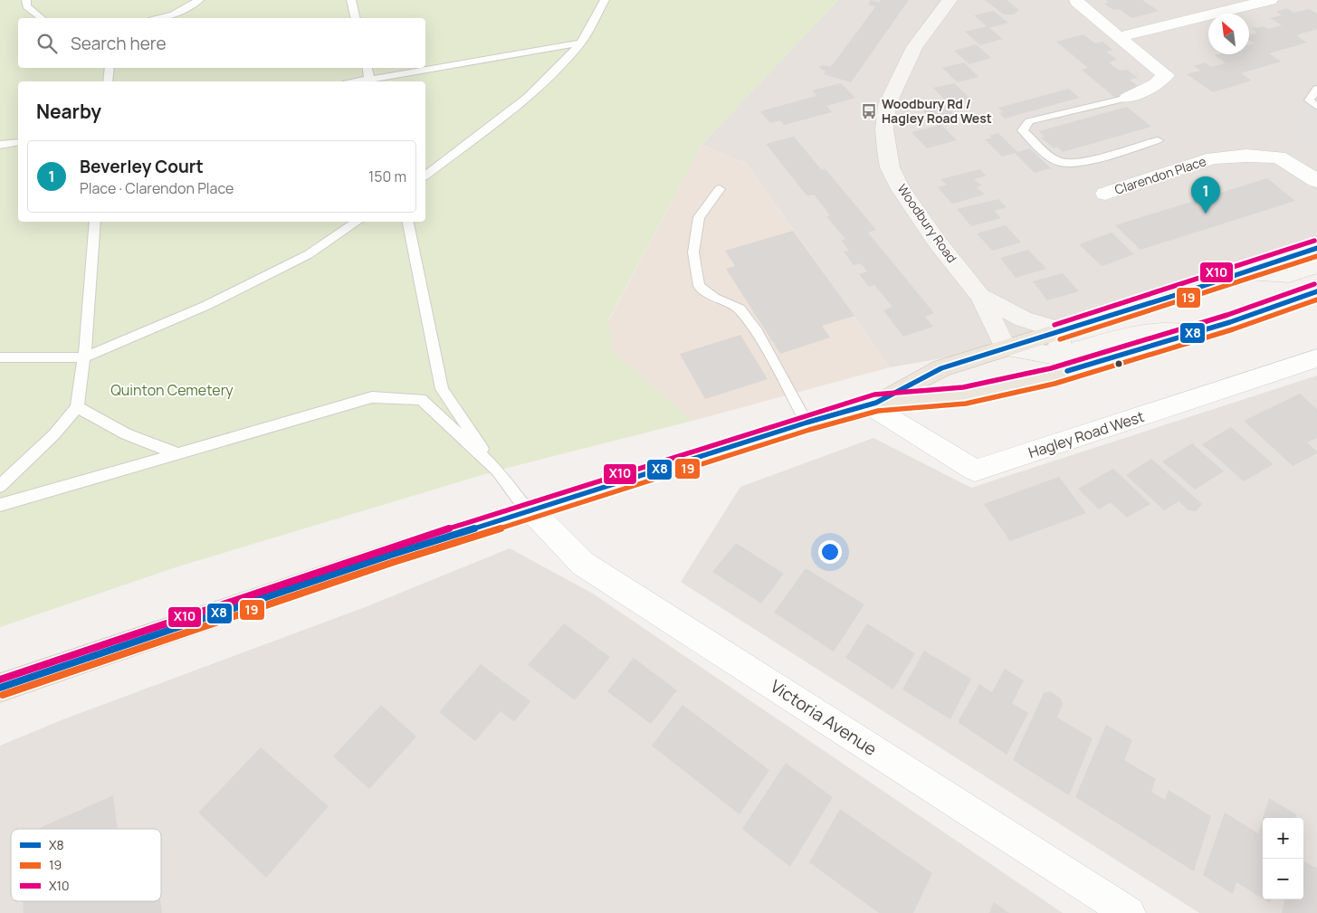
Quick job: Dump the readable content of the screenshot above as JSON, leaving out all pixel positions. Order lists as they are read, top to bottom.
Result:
{
  "streets": {
    "street": [
      "Clarendon Place",
      "Woodbury Road",
      "Hagley Road West",
      "Victoria Avenue"
    ]
  },
  "parks": ["Quinton Cemetery"],
  "places": {
    "bus stop": ["Woodbury Rd / Hagley Road West"]
  },
  "lines": ["transit line X10", "transit line X8", "transit line 19"],
  "legend": ["X8", "19", "X10"],
  "north": "top left",
  "page": {
    "search": "Search here",
    "heading": "Nearby",
    "list": [
      {
        "mark": "1",
        "name": "Beverley Court",
        "note": "Place · Clarendon Place",
        "value": "150 m"
      }
    ],
    "pins": "1",
    "map_buttons": ["+", "−"]
  }
}
